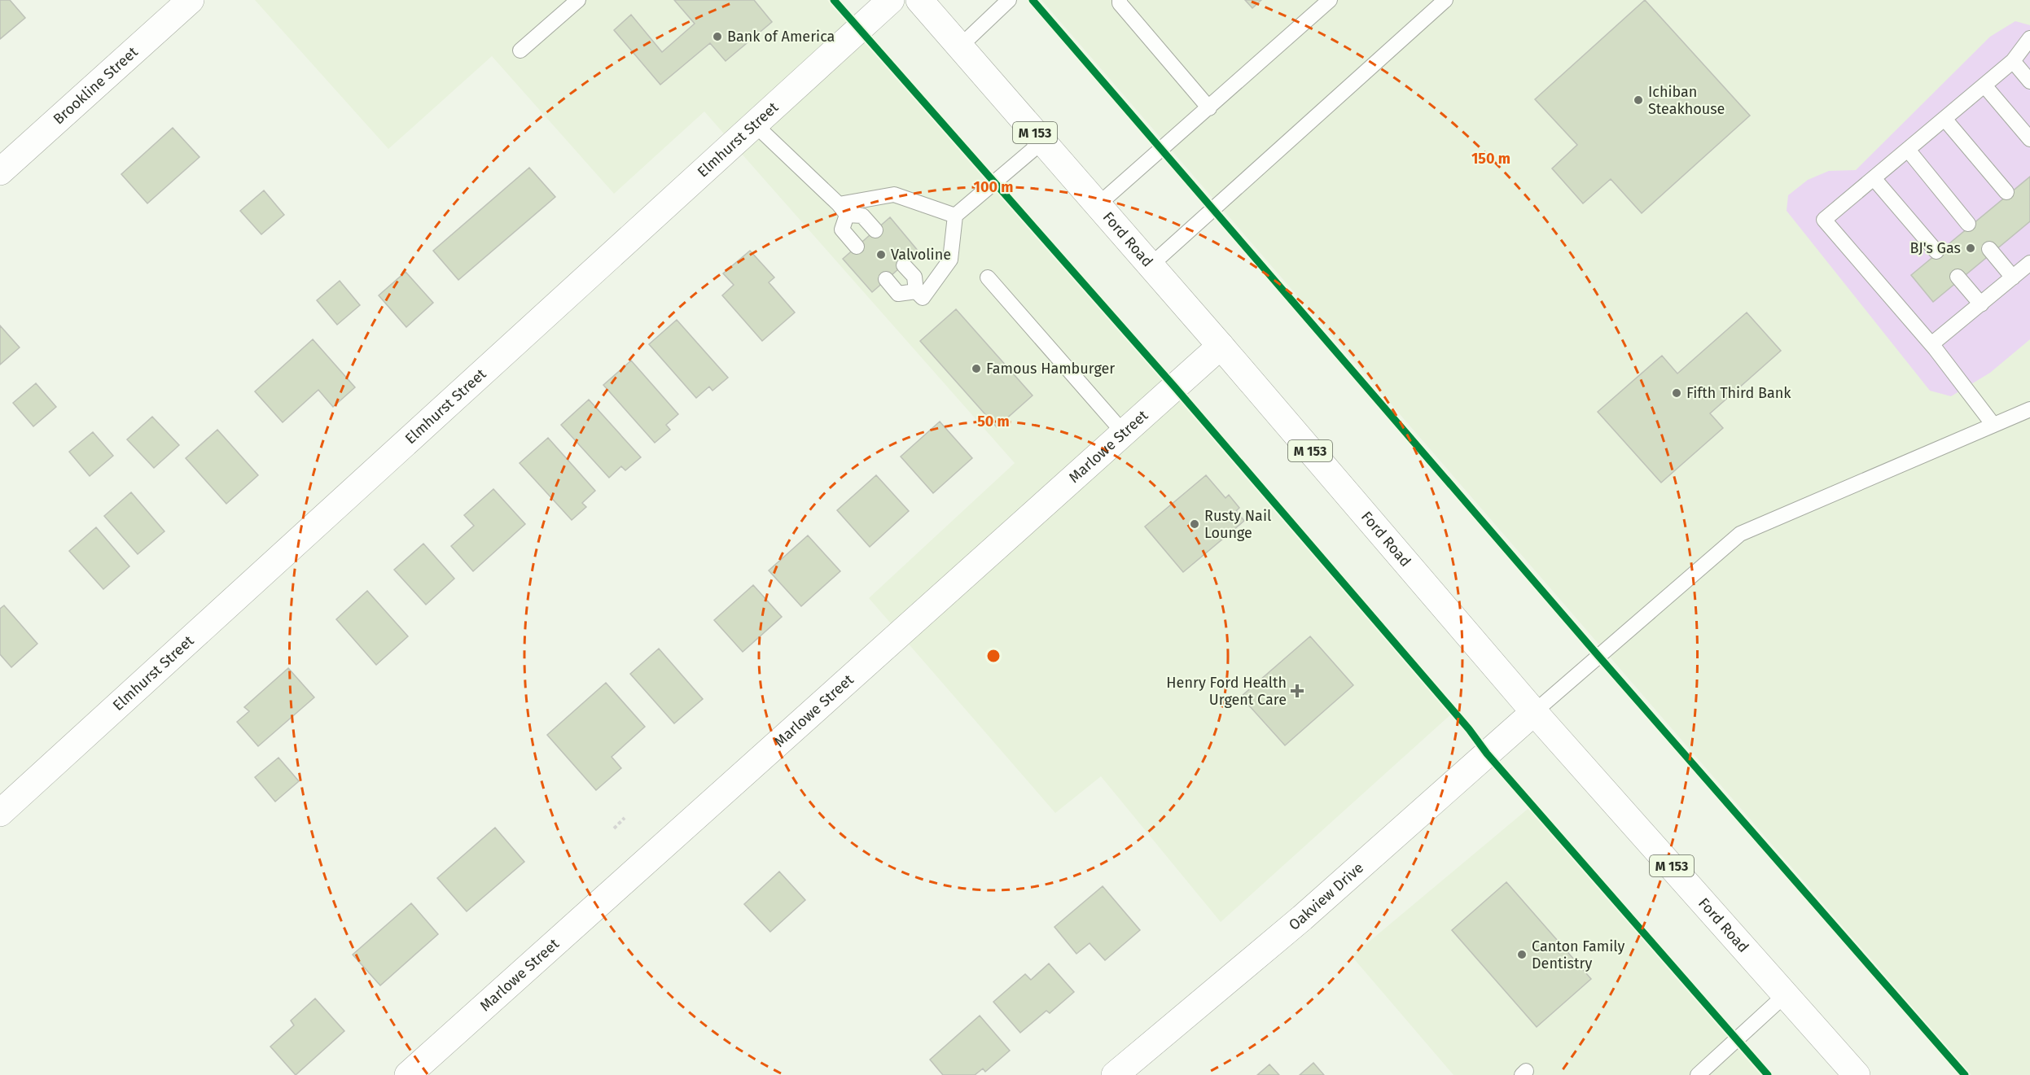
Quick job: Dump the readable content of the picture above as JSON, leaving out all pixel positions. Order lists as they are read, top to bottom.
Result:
{
  "streets": {
    "street": [
      "Brookline Street",
      "M 153",
      "Elmhurst Street",
      "Ford Road",
      "Marlowe Street",
      "Oakview Drive"
    ]
  },
  "crossings": [
    ["Ford Road", "Marlowe Street"],
    ["Ford Road", "Oakview Drive"]
  ],
  "places": {
    "other": [
      "Bank of America",
      "Ichiban Steakhouse",
      "BJ's Gas",
      "Valvoline",
      "Famous Hamburger",
      "Fifth Third Bank",
      "Rusty Nail Lounge",
      "Canton Family Dentistry"
    ],
    "health": ["Henry Ford Health Urgent Care"]
  },
  "rings": ["150 m", "100 m", "50 m"]
}
